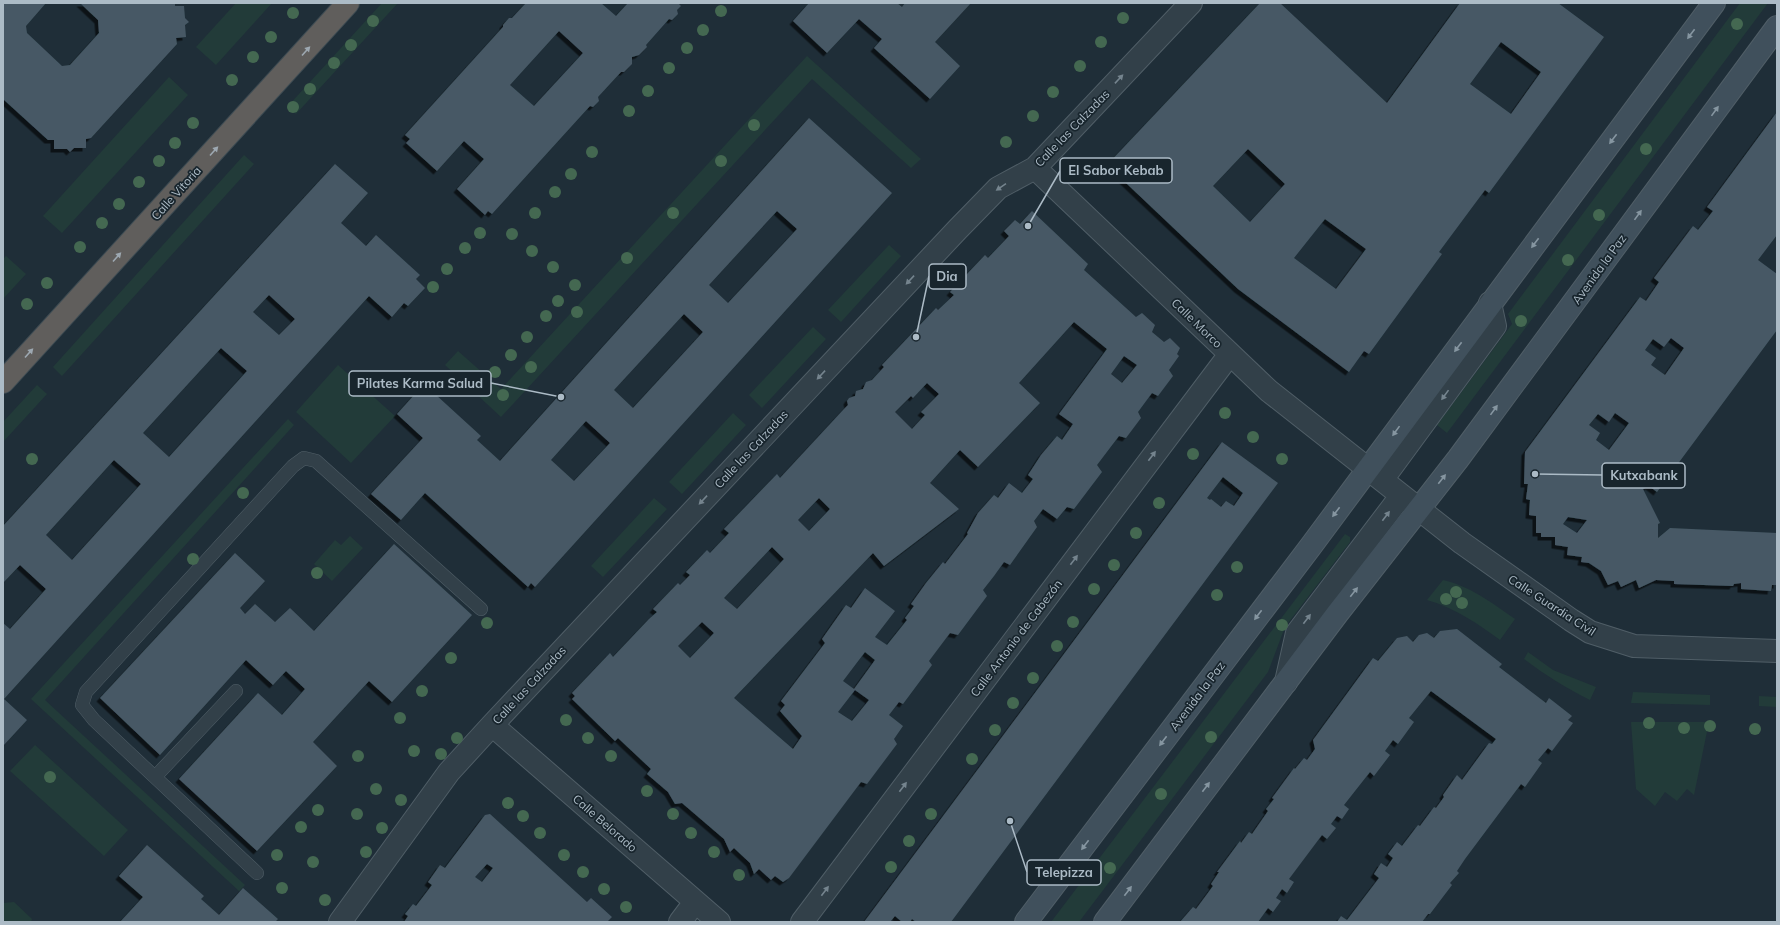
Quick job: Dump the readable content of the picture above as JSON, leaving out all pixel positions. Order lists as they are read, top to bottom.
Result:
{
  "streets": {
    "highway": ["Calle Vitoria"],
    "main road": ["Avenida la Paz"],
    "street": [
      "Calle las Calzadas",
      "Calle Morco",
      "Calle Guardia Civil",
      "Calle Antonio de Cabezón",
      "Calle Belorado"
    ]
  },
  "crossings": [
    ["Calle las Calzadas", "Calle Morco"],
    ["Calle las Calzadas", "Calle Belorado"],
    ["Avenida la Paz", "Calle Morco"],
    ["Avenida la Paz", "Calle Guardia Civil"],
    ["Calle Morco", "Calle Antonio de Cabezón"]
  ],
  "one_way": ["Calle Vitoria", "Calle Antonio de Cabezón"],
  "places": [
    "El Sabor Kebab",
    "Dia",
    "Pilates Karma Salud",
    "Kutxabank",
    "Telepizza"
  ]
}
